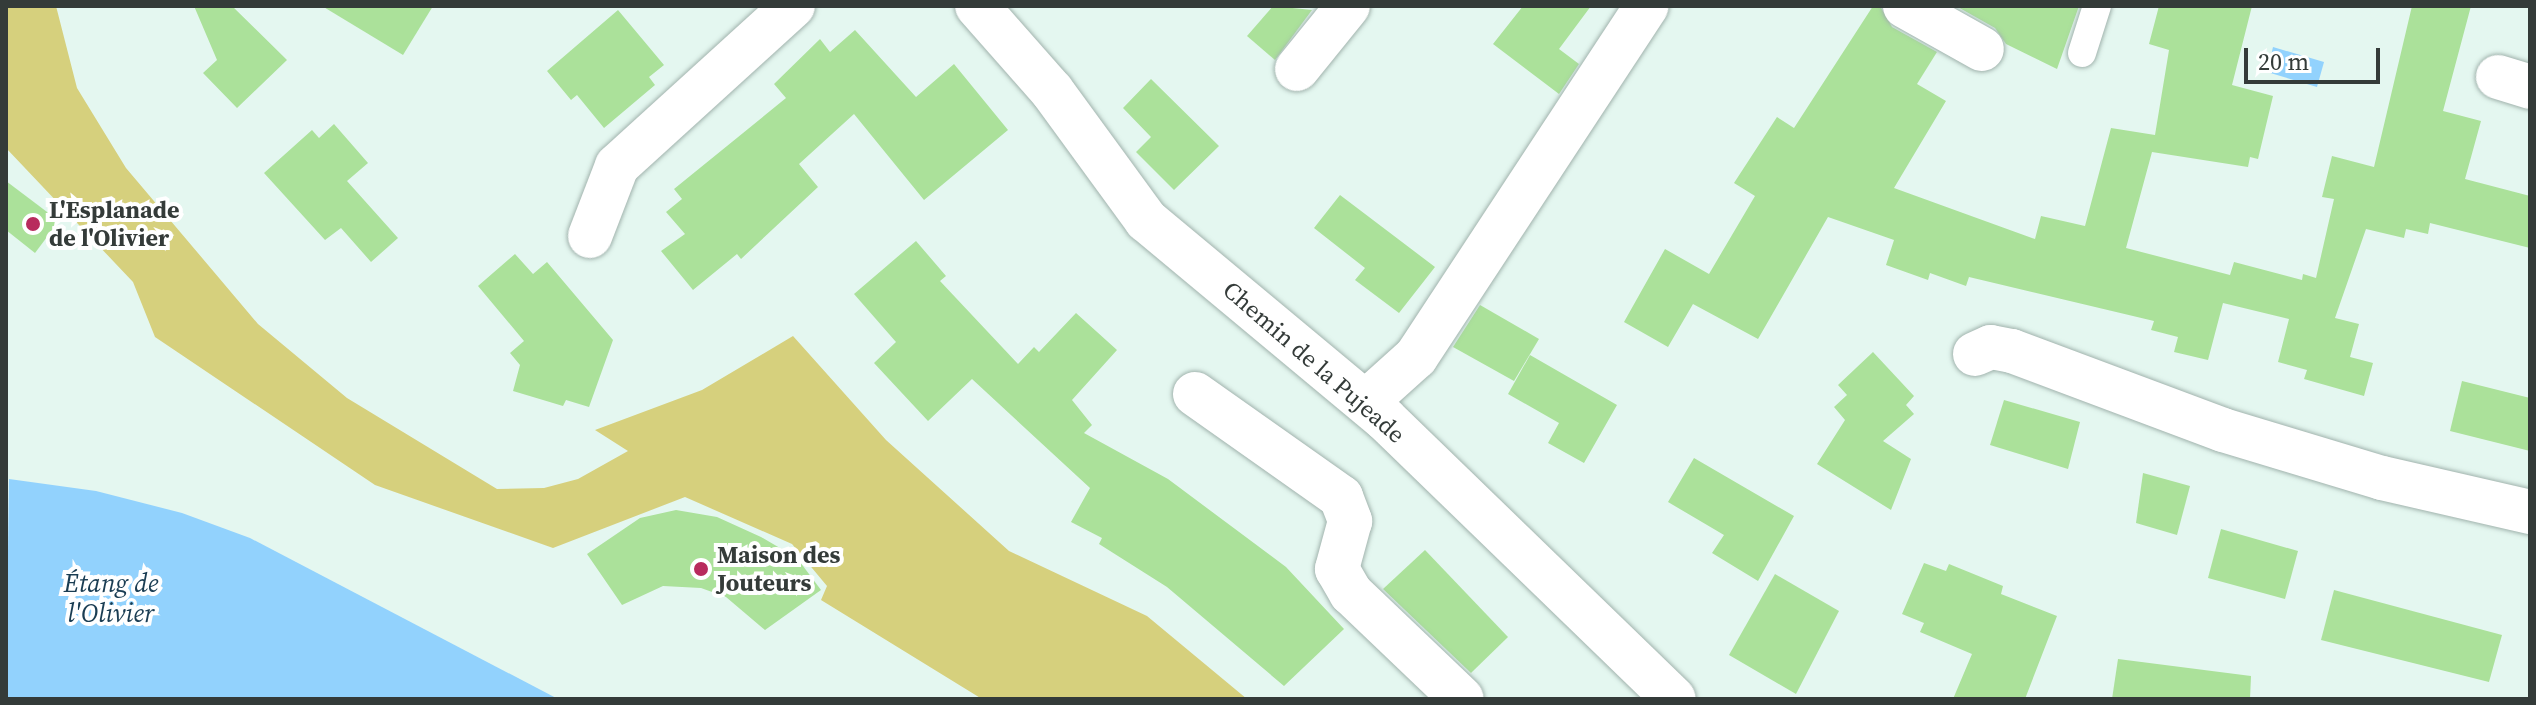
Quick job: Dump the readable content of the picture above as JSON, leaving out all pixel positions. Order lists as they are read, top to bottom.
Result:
{
  "streets": {
    "street": ["Chemin de la Pujeade"]
  },
  "water": ["Étang de l'Olivier"],
  "places": ["L'Esplanade de l'Olivier", "Maison des Jouteurs"],
  "scale_bar": "20 m"
}
